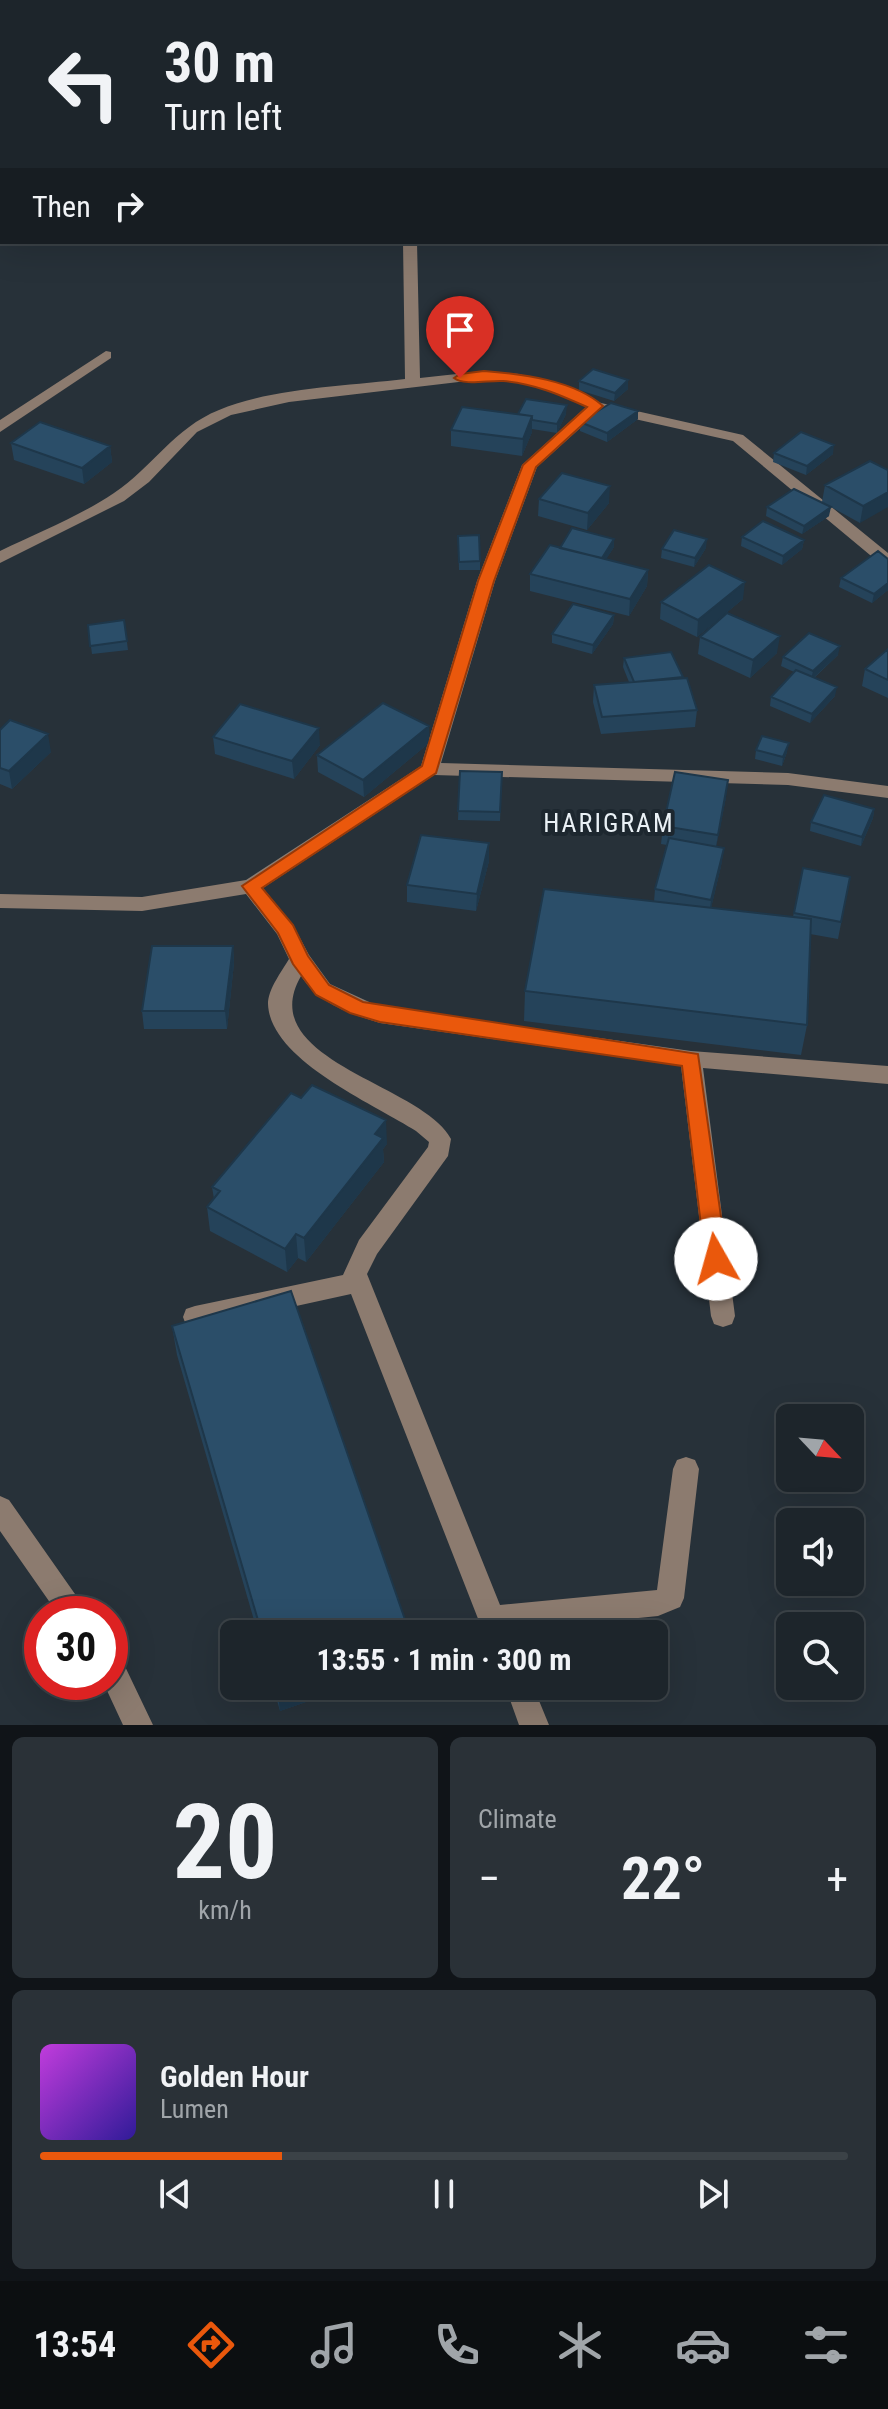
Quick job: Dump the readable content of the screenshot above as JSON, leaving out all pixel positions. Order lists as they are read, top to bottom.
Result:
{
  "districts": ["HARIGRAM"],
  "north": "bottom right",
  "page": {
    "turn": ["30 m", "Turn left"],
    "then": "Then",
    "limit": "30",
    "trip": "13:55 · 1 min · 300 m",
    "tile": [
      ["20", "km/h"],
      "Climate"
    ],
    "heat": ["−", "22°", "+"],
    "song": ["Golden Hour", "Lumen"],
    "tabs": "13:54"
  }
}
